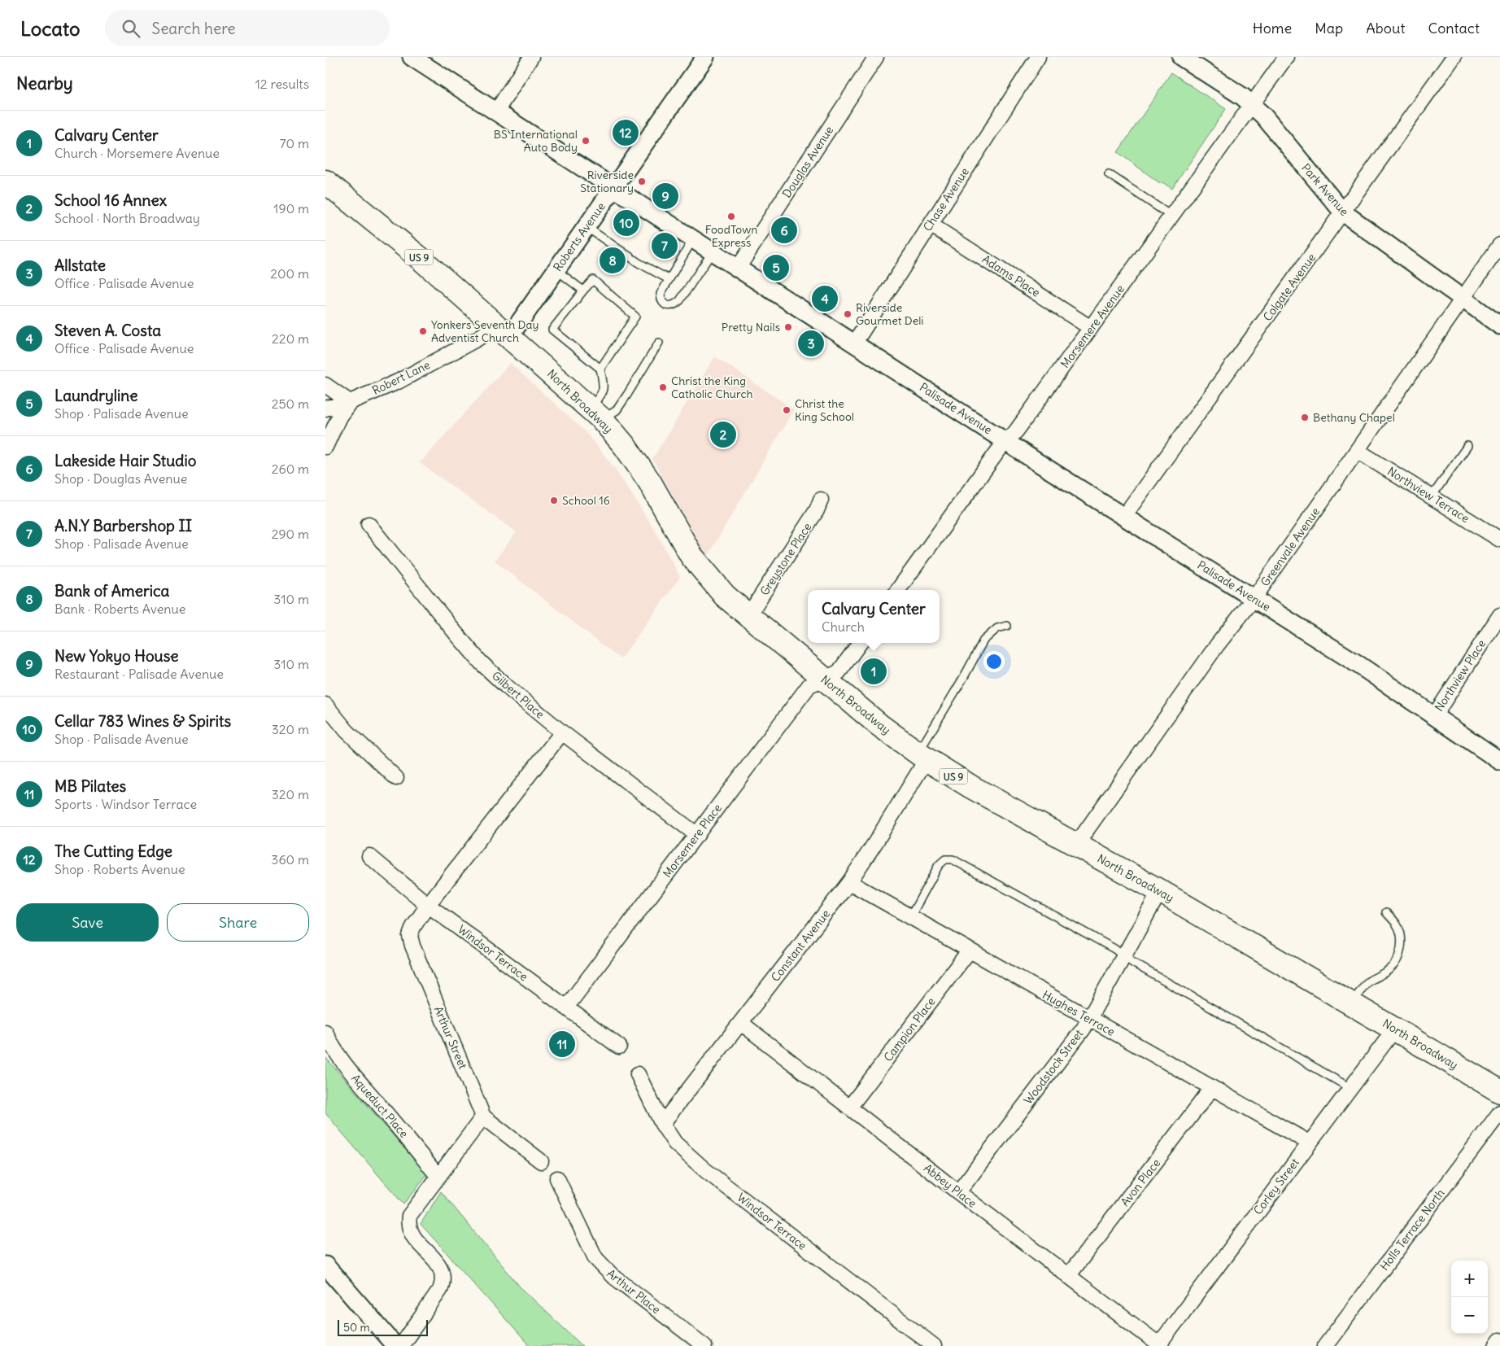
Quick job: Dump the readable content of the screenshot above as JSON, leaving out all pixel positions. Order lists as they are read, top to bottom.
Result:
{
  "streets": {
    "main road": ["US 9", "North Broadway"],
    "street": [
      "Douglas Avenue",
      "Park Avenue",
      "Chase Avenue",
      "Roberts Avenue",
      "Adams Place",
      "Colgate Avenue",
      "Morsemere Avenue",
      "Robert Lane",
      "Palisade Avenue",
      "Northview Terrace",
      "Greenvale Avenue",
      "Greystone Place",
      "Northview Place",
      "Gilbert Place",
      "Morsemere Place",
      "Constant Avenue",
      "Windsor Terrace",
      "Hughes Terrace",
      "Campion Place",
      "Arthur Street",
      "Woodstock Street",
      "Aqueduct Place",
      "Avon Place",
      "Abbey Place",
      "Corley Street",
      "Holls Terrace North",
      "Arthur Place"
    ]
  },
  "crossings": [
    ["Douglas Avenue", "Palisade Avenue"],
    ["Park Avenue", "Colgate Avenue"],
    ["Park Avenue", "Morsemere Avenue"],
    ["Park Avenue", "Greenvale Avenue"],
    ["Chase Avenue", "Adams Place"],
    ["Chase Avenue", "Palisade Avenue"],
    ["Roberts Avenue", "Robert Lane"],
    ["Roberts Avenue", "North Broadway"],
    ["Roberts Avenue", "Palisade Avenue"],
    ["Adams Place", "Morsemere Avenue"],
    ["Colgate Avenue", "Palisade Avenue"],
    ["Morsemere Avenue", "Palisade Avenue"],
    ["Robert Lane", "North Broadway"],
    ["North Broadway", "Greenvale Avenue"],
    ["North Broadway", "Greystone Place"],
    ["North Broadway", "Morsemere Place"],
    ["North Broadway", "Constant Avenue"],
    ["North Broadway", "Woodstock Street"],
    ["North Broadway", "Corley Street"],
    ["Palisade Avenue", "Greenvale Avenue"],
    ["Palisade Avenue", "Northview Place"],
    ["Northview Terrace", "Greenvale Avenue"],
    ["Gilbert Place", "Morsemere Place"],
    ["Gilbert Place", "Arthur Street"],
    ["Morsemere Place", "Windsor Terrace"],
    ["Constant Avenue", "Windsor Terrace"],
    ["Constant Avenue", "Hughes Terrace"],
    ["Constant Avenue", "Abbey Place"],
    ["Windsor Terrace", "Arthur Street"],
    ["Hughes Terrace", "Campion Place"],
    ["Hughes Terrace", "Woodstock Street"],
    ["Hughes Terrace", "Avon Place"],
    ["Hughes Terrace", "Corley Street"],
    ["Campion Place", "Abbey Place"],
    ["Woodstock Street", "Abbey Place"],
    ["Avon Place", "Abbey Place"],
    ["Abbey Place", "Corley Street"]
  ],
  "places": [
    "BS International Auto Body",
    "Riverside Stationary",
    "FoodTown Express",
    "Riverside Gourmet Deli",
    "Pretty Nails",
    "Yonkers Seventh Day Adventist Church",
    "Christ the King Catholic Church",
    "Christ the King School",
    "Bethany Chapel",
    "School 16"
  ],
  "scale_bar": "50 m",
  "page": {
    "header": "Locato",
    "search": "Search here",
    "nav": [
      "Home",
      "Map",
      "About",
      "Contact"
    ],
    "heading": ["Nearby", "12 results"],
    "list": [
      {
        "mark": "1",
        "name": "Calvary Center",
        "note": "Church · Morsemere Avenue",
        "value": "70 m"
      },
      {
        "mark": "2",
        "name": "School 16 Annex",
        "note": "School · North Broadway",
        "value": "190 m"
      },
      {
        "mark": "3",
        "name": "Allstate",
        "note": "Office · Palisade Avenue",
        "value": "200 m"
      },
      {
        "mark": "4",
        "name": "Steven A. Costa",
        "note": "Office · Palisade Avenue",
        "value": "220 m"
      },
      {
        "mark": "5",
        "name": "Laundryline",
        "note": "Shop · Palisade Avenue",
        "value": "250 m"
      },
      {
        "mark": "6",
        "name": "Lakeside Hair Studio",
        "note": "Shop · Douglas Avenue",
        "value": "260 m"
      },
      {
        "mark": "7",
        "name": "A.N.Y Barbershop II",
        "note": "Shop · Palisade Avenue",
        "value": "290 m"
      },
      {
        "mark": "8",
        "name": "Bank of America",
        "note": "Bank · Roberts Avenue",
        "value": "310 m"
      },
      {
        "mark": "9",
        "name": "New Yokyo House",
        "note": "Restaurant · Palisade Avenue",
        "value": "310 m"
      },
      {
        "mark": "10",
        "name": "Cellar 783 Wines & Spirits",
        "note": "Shop · Palisade Avenue",
        "value": "320 m"
      },
      {
        "mark": "11",
        "name": "MB Pilates",
        "note": "Sports · Windsor Terrace",
        "value": "320 m"
      },
      {
        "mark": "12",
        "name": "The Cutting Edge",
        "note": "Shop · Roberts Avenue",
        "value": "360 m"
      }
    ],
    "pins": [
      "12",
      "9",
      "10",
      "6",
      "7",
      "8",
      "5",
      "4",
      "3",
      "2",
      "1",
      "11"
    ],
    "popup": ["Calvary Center", "Church"],
    "buttons": ["Save", "Share"],
    "map_buttons": ["+", "−"],
    "scale": "50 m"
  }
}
